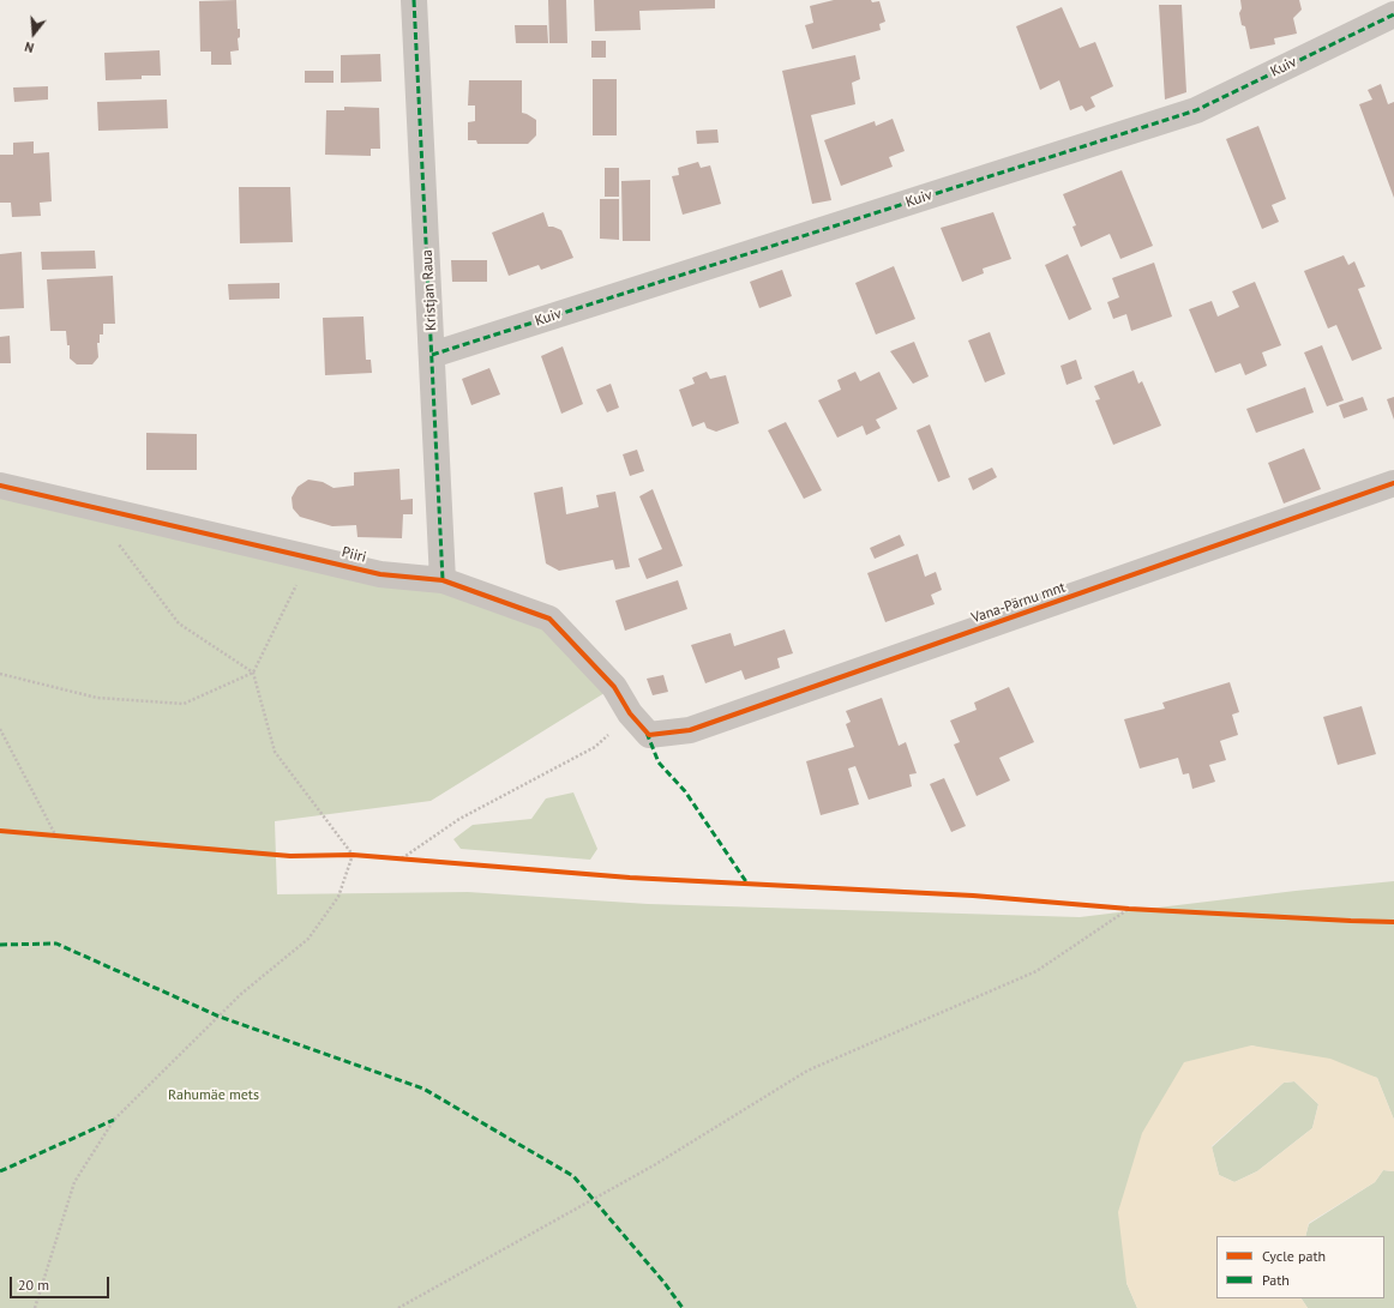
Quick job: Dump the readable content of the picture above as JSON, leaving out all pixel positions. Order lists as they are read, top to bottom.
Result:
{
  "streets": {
    "street": [
      "Kuiv",
      "Kristjan Raua",
      "Piiri",
      "Vana-Pärnu mnt"
    ]
  },
  "crossings": [
    ["Kuiv", "Kristjan Raua"],
    ["Kristjan Raua", "Piiri"],
    ["Piiri", "Vana-Pärnu mnt"]
  ],
  "parks": ["Rahumäe mets"],
  "legend": ["Cycle path", "Path"],
  "scale_bar": "20 m",
  "north": "bottom"
}
